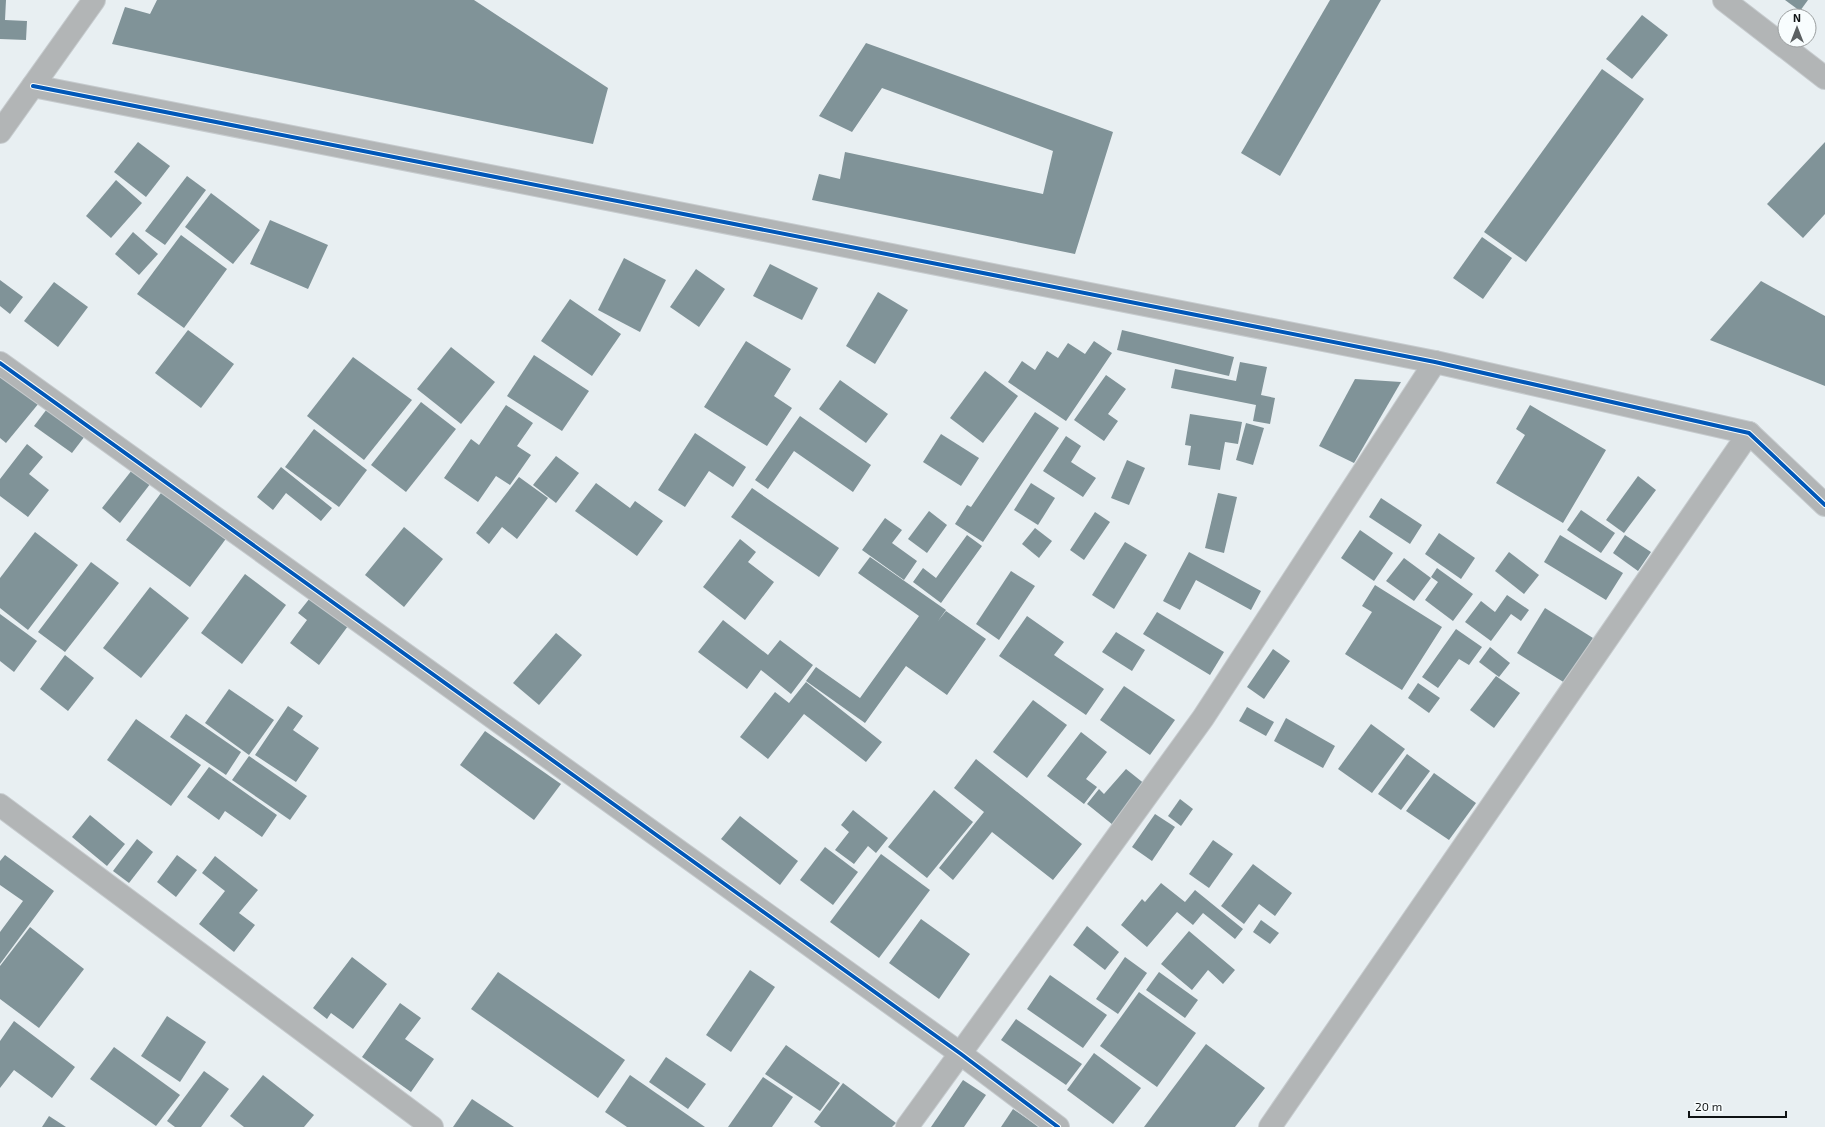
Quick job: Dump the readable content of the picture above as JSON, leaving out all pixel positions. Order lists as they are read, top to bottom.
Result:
{
  "scale_bar": "20 m",
  "north": "top"
}
